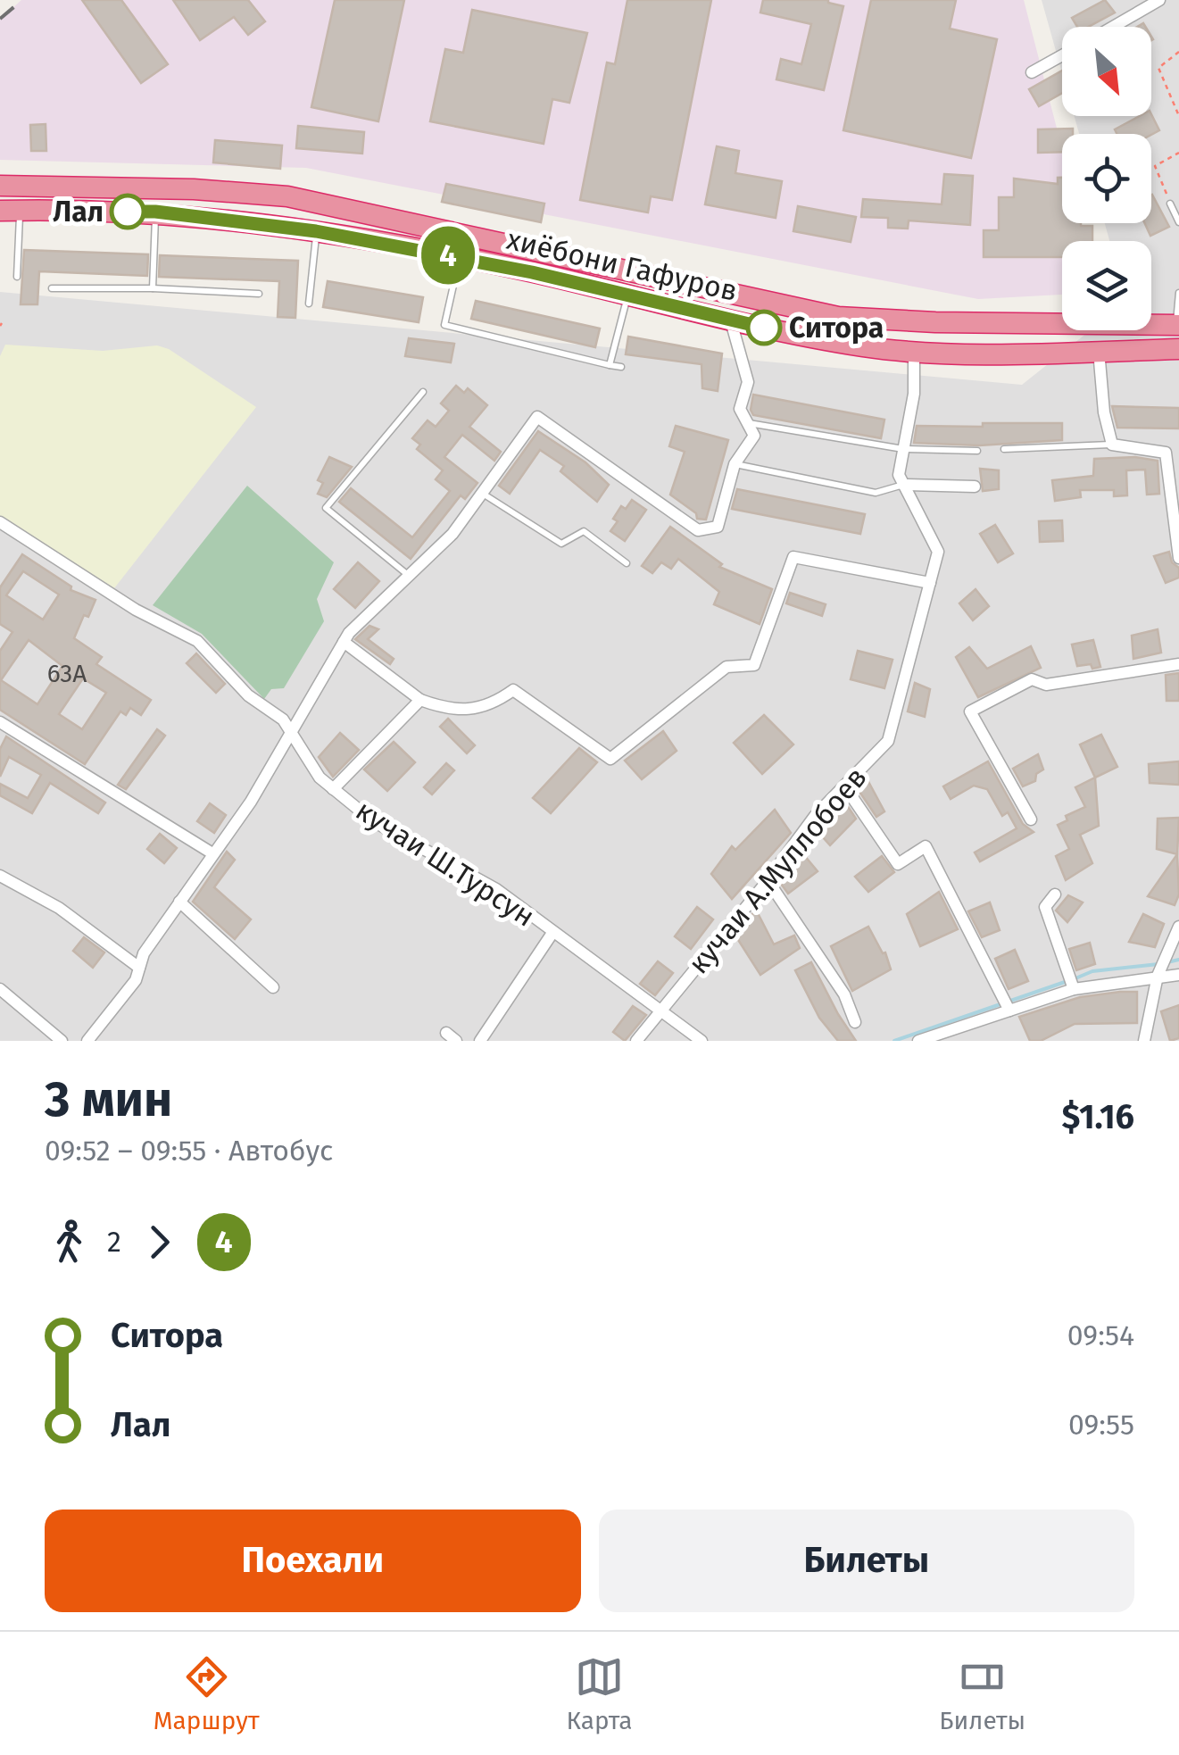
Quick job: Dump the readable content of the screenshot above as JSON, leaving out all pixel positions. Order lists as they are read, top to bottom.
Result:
{
  "streets": {
    "highway": ["хиёбони Гафуров"],
    "street": ["кучаи Ш.Турсун", "кучаи А.Муллобоев"]
  },
  "crossings": [
    ["кучаи Ш.Турсун", "кучаи А.Муллобоев"]
  ],
  "places": ["Лал", "Ситора"],
  "lines": ["bus line 4"],
  "house_numbers": ["63А"],
  "north": "bottom right",
  "page": {
    "on_map": "4",
    "heading": ["3 мин", "09:52 – 09:55 · Автобус", "$1.16"],
    "legs": ["2", "4"],
    "list": [
      {
        "name": "Ситора",
        "value": "09:54"
      },
      {
        "name": "Лал",
        "value": "09:55"
      }
    ],
    "buttons": ["Поехали", "Билеты"],
    "tabs": ["Маршрут", "Карта", "Билеты"]
  }
}
